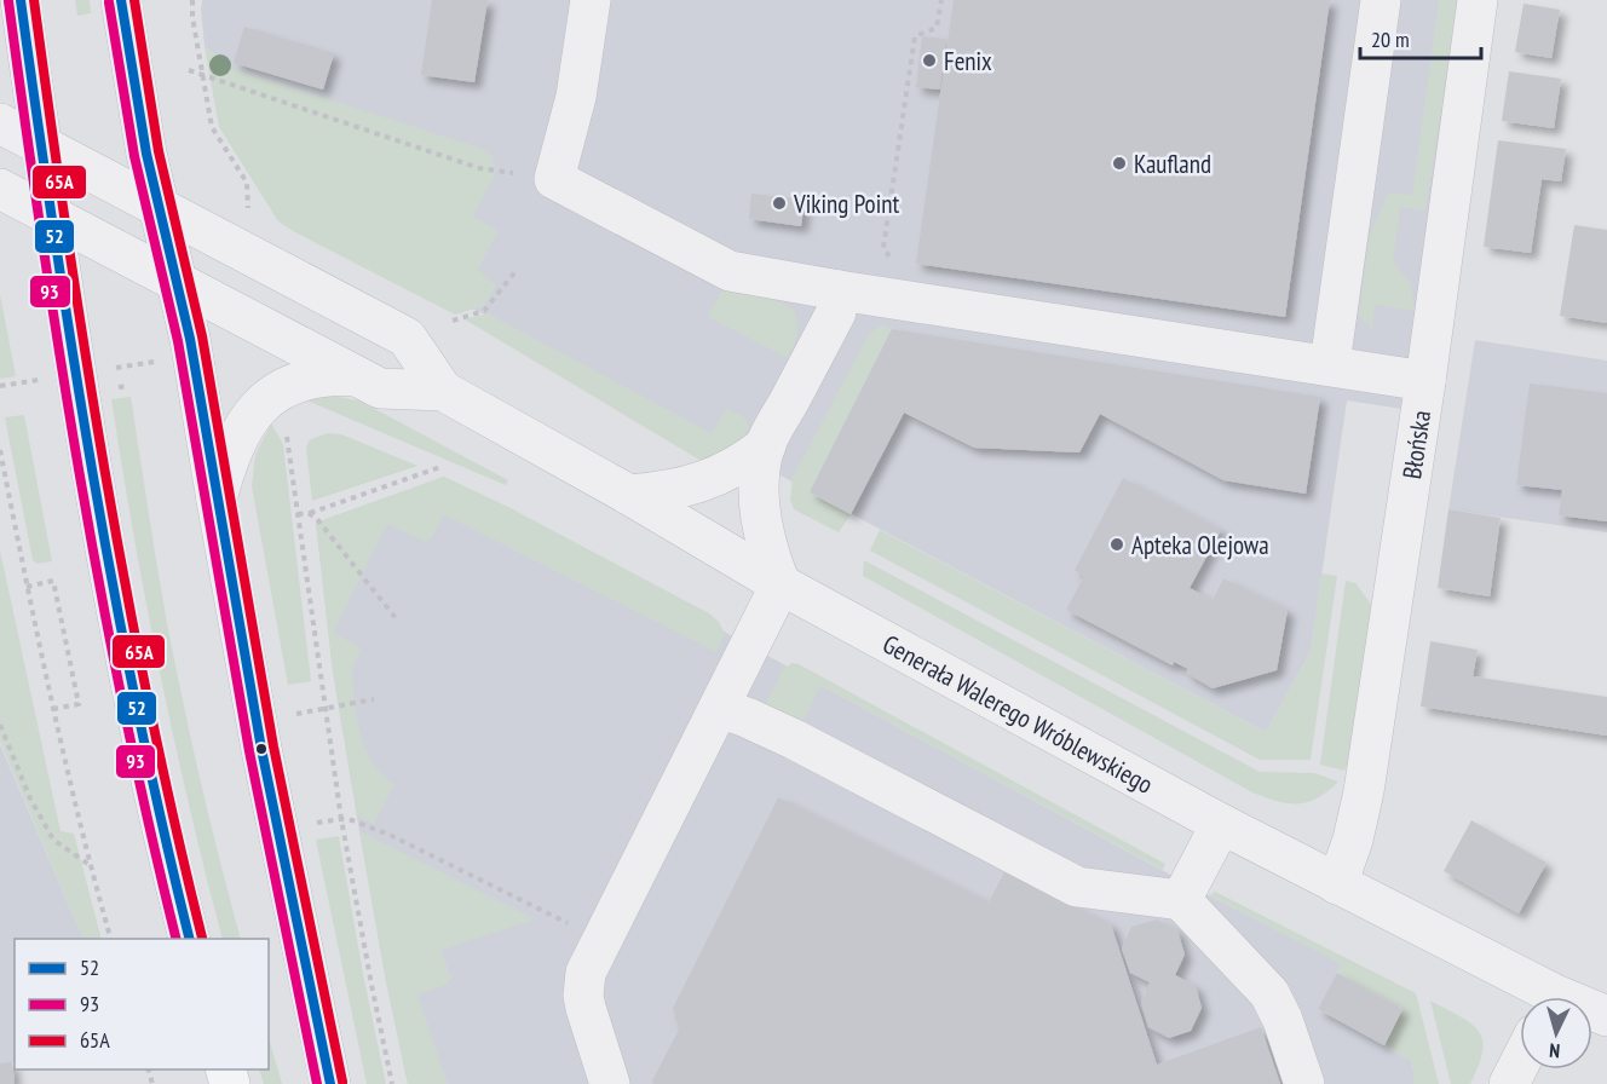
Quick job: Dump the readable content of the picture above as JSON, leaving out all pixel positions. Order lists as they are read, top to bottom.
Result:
{
  "streets": {
    "street": ["Błońska", "Generała Walerego Wróblewskiego"]
  },
  "crossings": [
    ["Błońska", "Generała Walerego Wróblewskiego"]
  ],
  "places": [
    "Fenix",
    "Kaufland",
    "Viking Point",
    "Apteka Olejowa"
  ],
  "lines": ["transit line 52", "transit line 65A", "transit line 93"],
  "legend": ["52", "93", "65A"],
  "scale_bar": "20 m",
  "north": "bottom"
}
